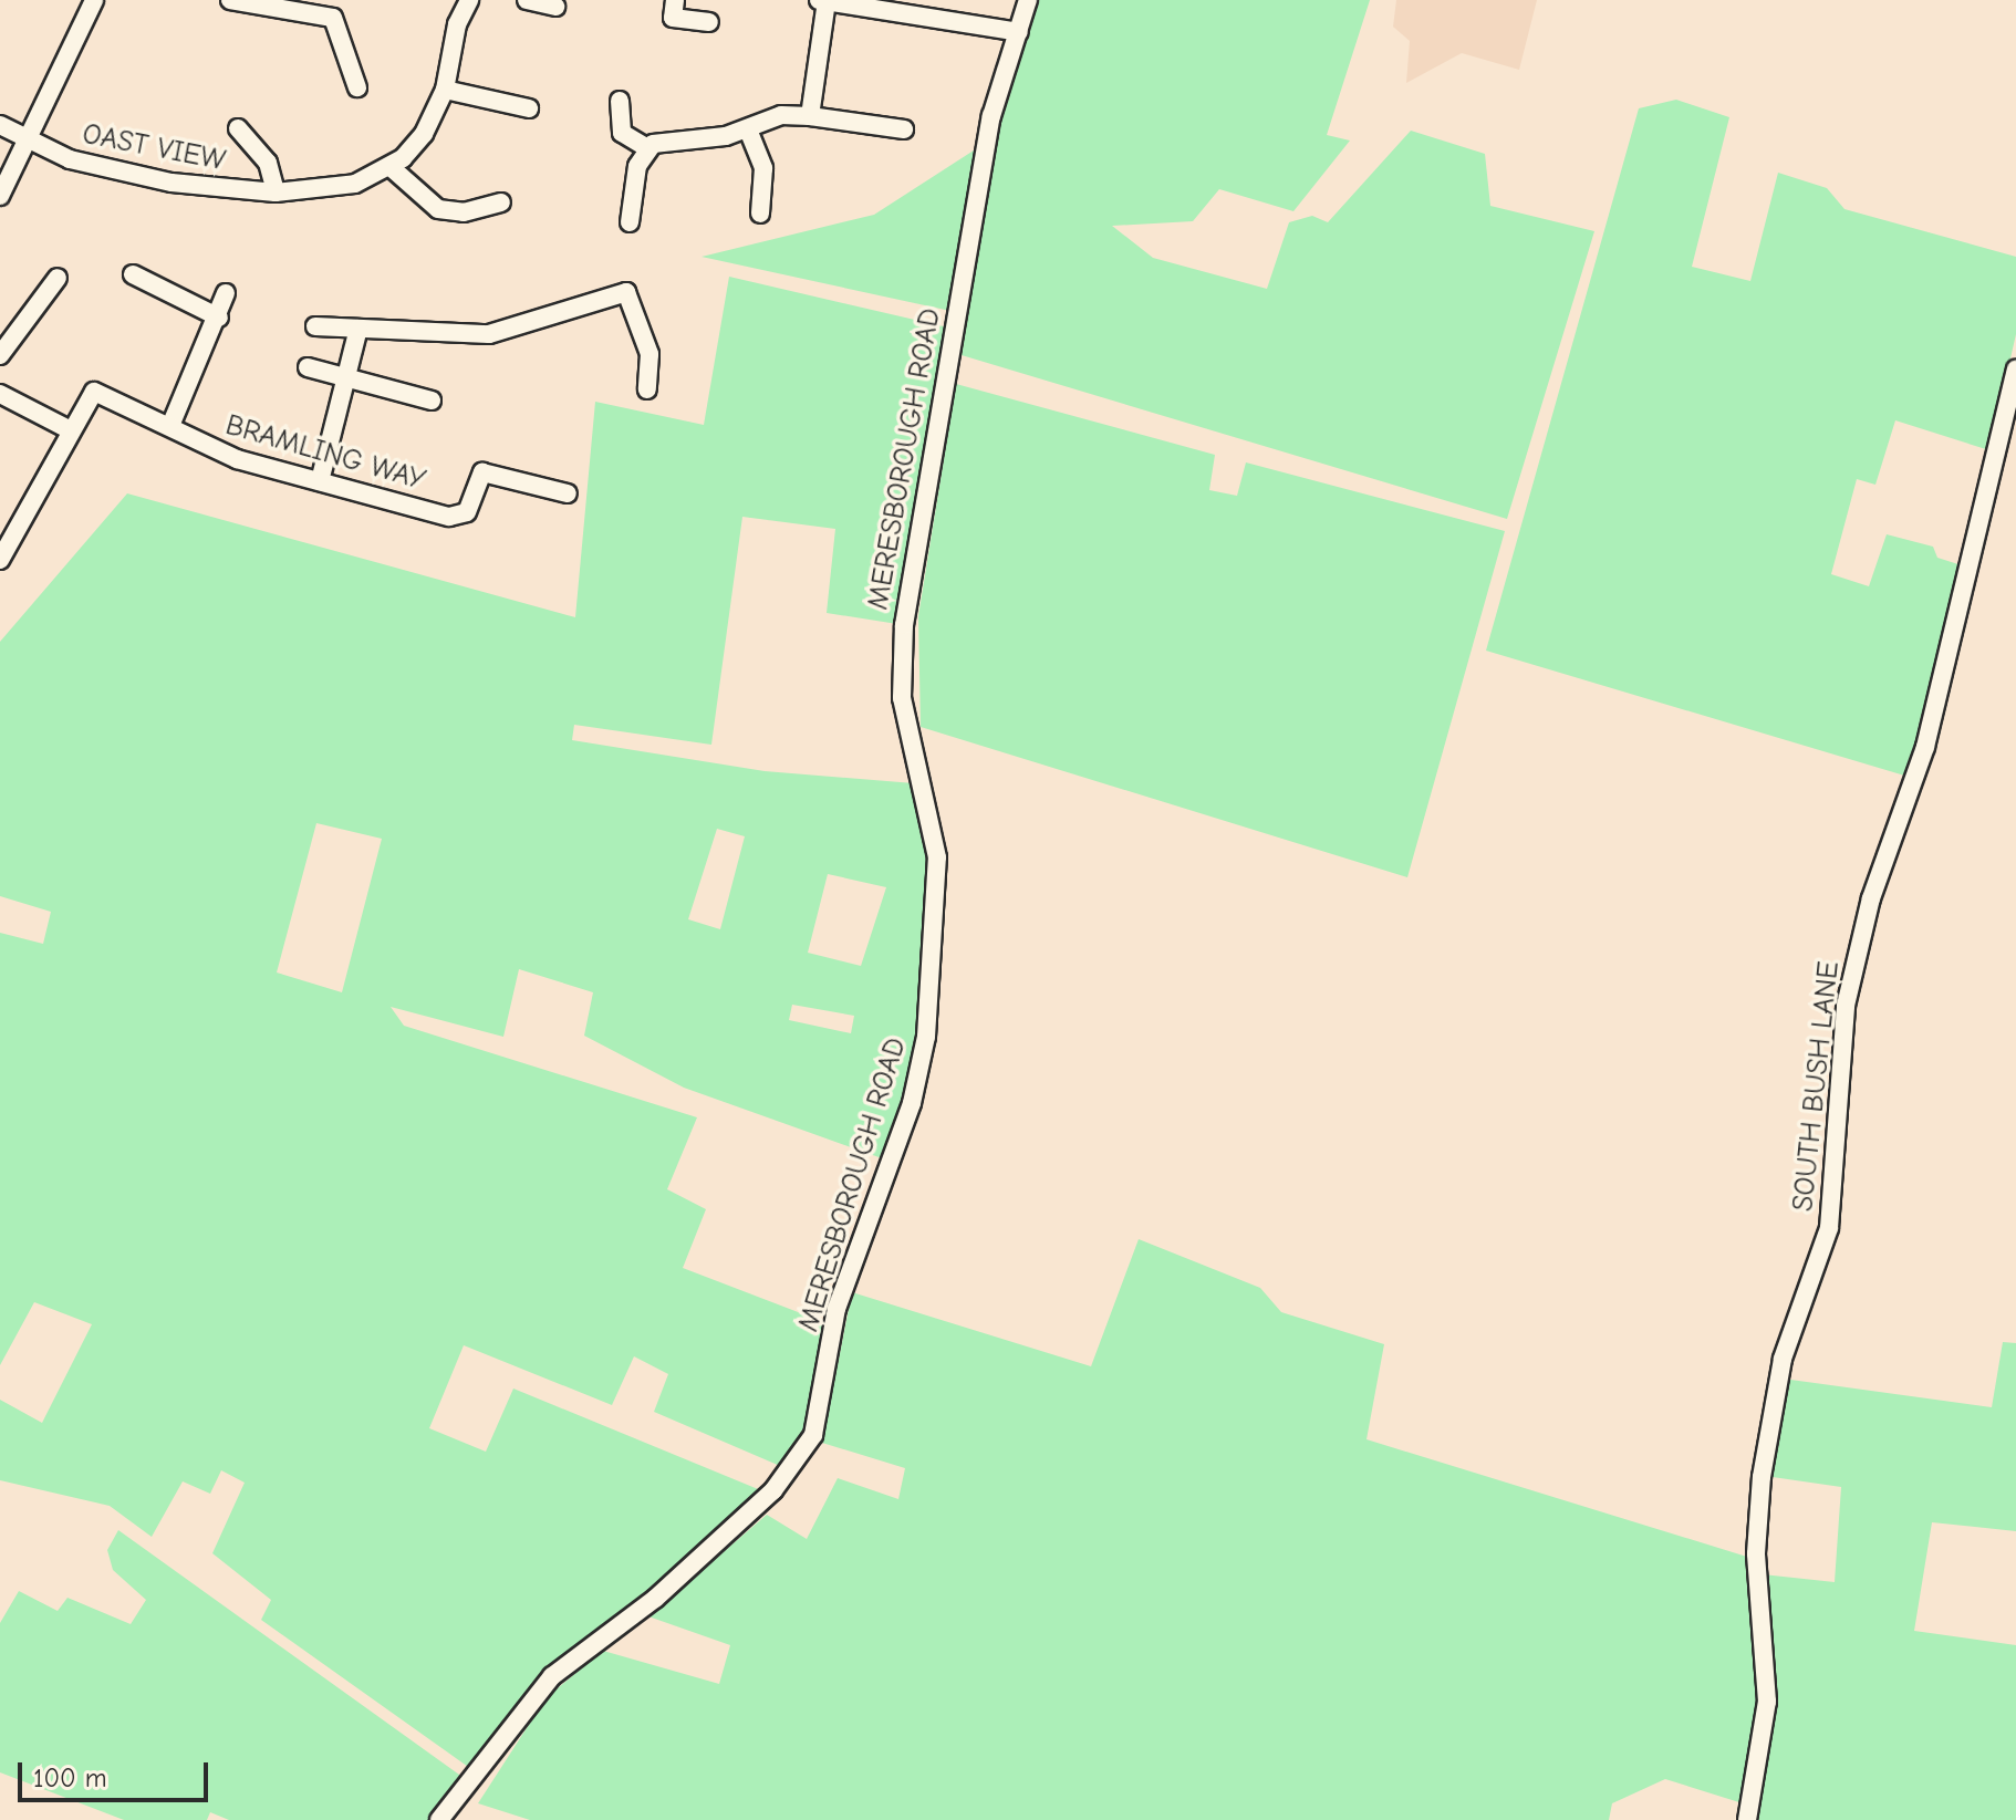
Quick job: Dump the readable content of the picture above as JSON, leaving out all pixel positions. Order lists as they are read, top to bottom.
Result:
{
  "streets": {
    "street": [
      "OAST VIEW",
      "BRAMLING WAY",
      "MERESBOROUGH ROAD",
      "SOUTH BUSH LANE"
    ]
  },
  "scale_bar": "100 m"
}
